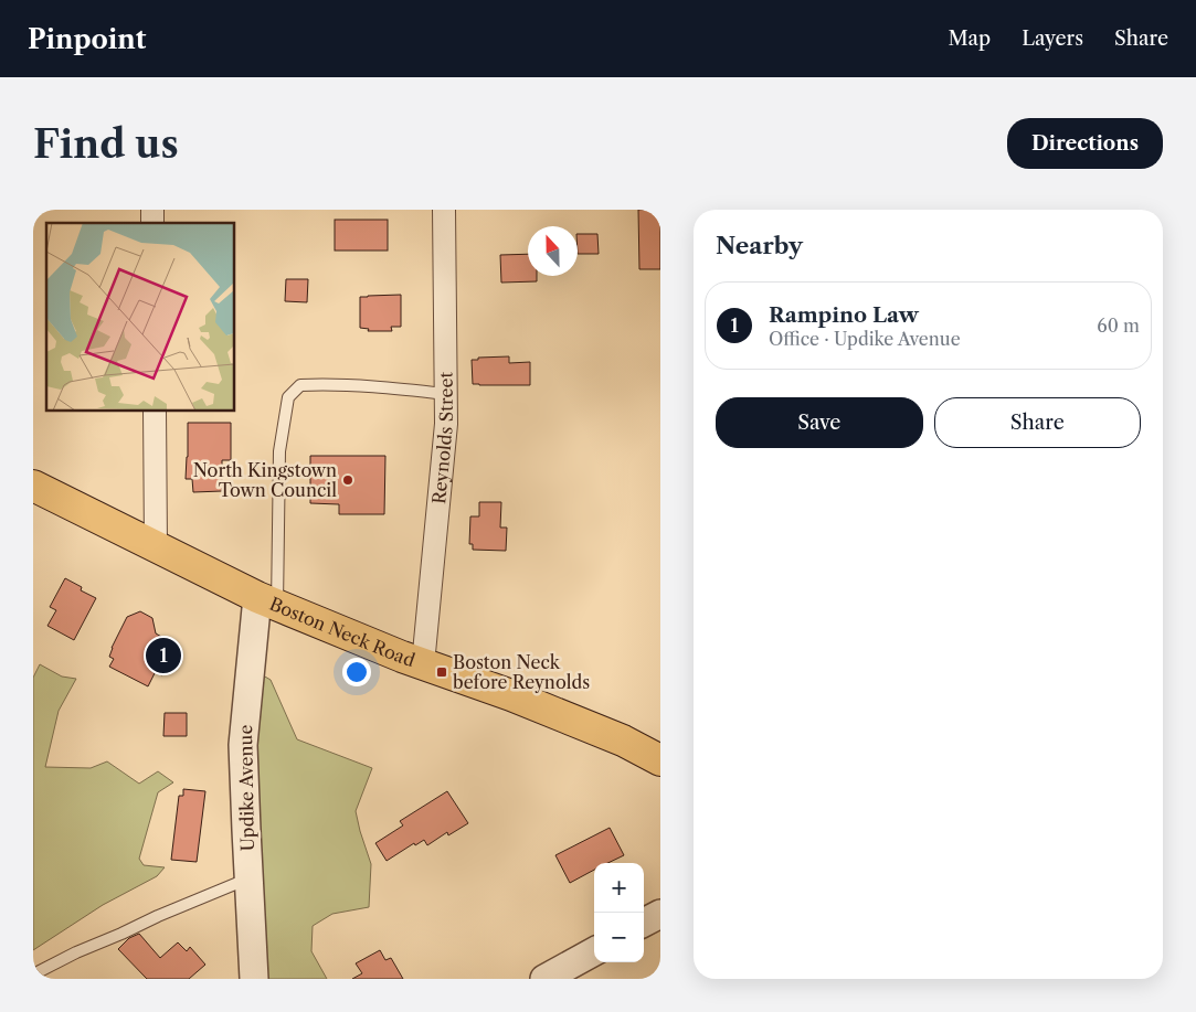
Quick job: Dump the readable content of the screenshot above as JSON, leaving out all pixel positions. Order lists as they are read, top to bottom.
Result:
{
  "streets": {
    "main road": ["Boston Neck Road"],
    "street": ["Reynolds Street", "Updike Avenue"]
  },
  "crossings": [
    ["Reynolds Street", "Boston Neck Road"],
    ["Boston Neck Road", "Updike Avenue"]
  ],
  "places": {
    "other": ["North Kingstown Town Council"],
    "transit": ["Boston Neck before Reynolds"]
  },
  "north": "top",
  "page": {
    "header": "Pinpoint",
    "nav": ["Map", "Layers", "Share"],
    "buttons": [
      "Directions",
      ["Save", "Share"]
    ],
    "title": "Find us",
    "heading": "Nearby",
    "list": [
      {
        "mark": "1",
        "name": "Rampino Law",
        "note": "Office · Updike Avenue",
        "value": "60 m"
      }
    ],
    "pins": "1",
    "map_buttons": ["+", "−"]
  }
}
